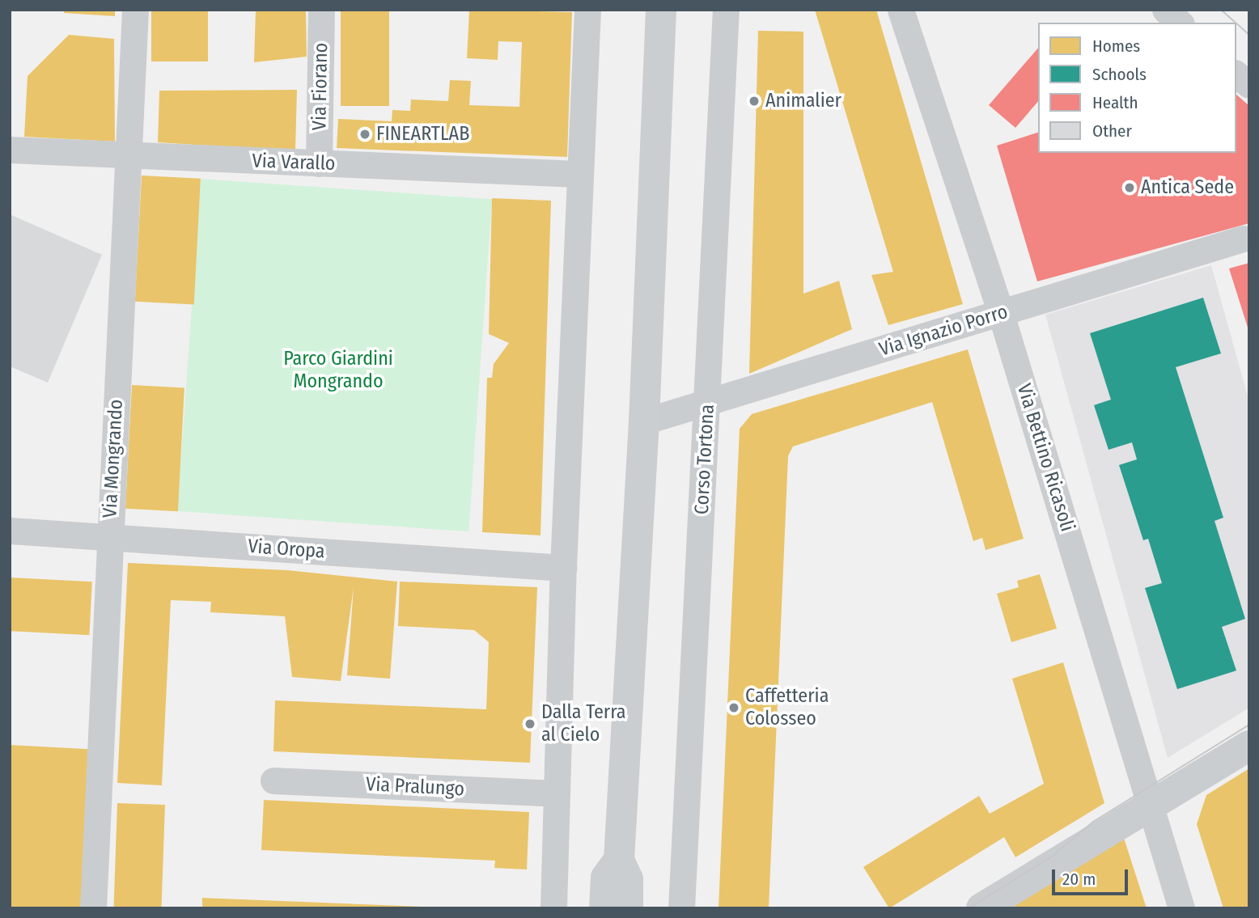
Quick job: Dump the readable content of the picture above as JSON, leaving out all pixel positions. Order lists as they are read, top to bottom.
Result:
{
  "streets": {
    "street": [
      "Via Fiorano",
      "Via Varallo",
      "Via Ignazio Porro",
      "Via Bettino Ricasoli",
      "Via Mongrando",
      "Corso Tortona",
      "Via Oropa",
      "Via Pralungo"
    ]
  },
  "crossings": [
    ["Via Fiorano", "Via Varallo"],
    ["Via Varallo", "Via Mongrando"],
    ["Via Ignazio Porro", "Via Bettino Ricasoli"],
    ["Via Ignazio Porro", "Corso Tortona"],
    ["Via Mongrando", "Via Oropa"]
  ],
  "parks": ["Parco Giardini Mongrando"],
  "places": [
    "Animalier",
    "FINEARTLAB",
    "Antica Sede",
    "Caffetteria Colosseo",
    "Dalla Terra al Cielo"
  ],
  "legend": [
    "Homes",
    "Schools",
    "Health",
    "Other"
  ],
  "scale_bar": "20 m"
}
